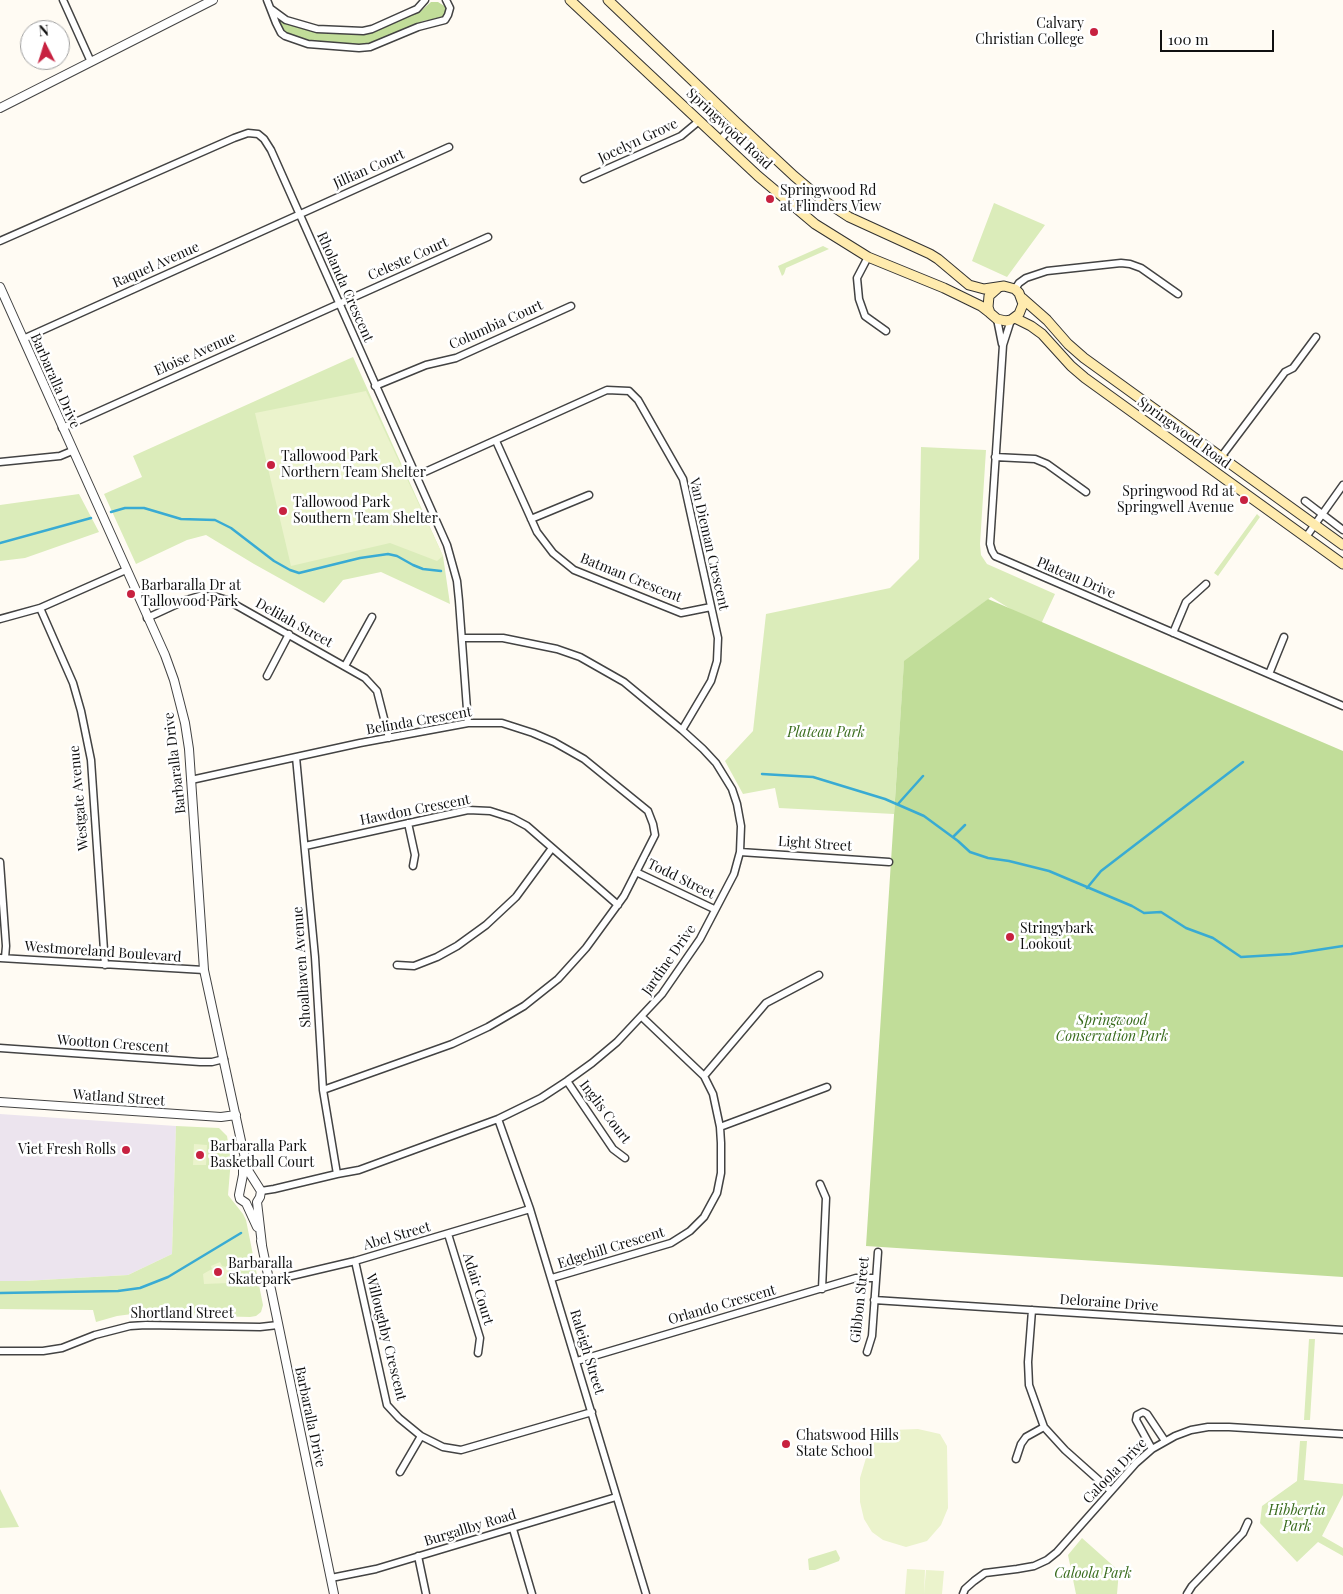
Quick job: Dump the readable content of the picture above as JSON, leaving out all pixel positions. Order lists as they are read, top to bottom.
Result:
{
  "streets": {
    "main road": ["Springwood Road"],
    "street": [
      "Jocelyn Grove",
      "Jillian Court",
      "Celeste Court",
      "Raquel Avenue",
      "Rholanda Crescent",
      "Columbia Court",
      "Eloise Avenue",
      "Barbaralla Drive",
      "Van Dieman Crescent",
      "Batman Crescent",
      "Plateau Drive",
      "Delilah Street",
      "Belinda Crescent",
      "Westgate Avenue",
      "Hawdon Crescent",
      "Light Street",
      "Todd Street",
      "Westmoreland Boulevard",
      "Jardine Drive",
      "Shoalhaven Avenue",
      "Wootton Crescent",
      "Watland Street",
      "Inglis Court",
      "Abel Street",
      "Edgehill Crescent",
      "Adair Court",
      "Gibbon Street",
      "Deloraine Drive",
      "Orlando Crescent",
      "Shortland Street",
      "Willoughby Crescent",
      "Raleigh Street",
      "Caloola Drive",
      "Burgallby Road"
    ]
  },
  "crossings": [
    ["Springwood Road", "Jocelyn Grove"],
    ["Springwood Road", "Plateau Drive"],
    ["Jillian Court", "Raquel Avenue"],
    ["Jillian Court", "Rholanda Crescent"],
    ["Celeste Court", "Rholanda Crescent"],
    ["Celeste Court", "Eloise Avenue"],
    ["Raquel Avenue", "Rholanda Crescent"],
    ["Raquel Avenue", "Barbaralla Drive"],
    ["Rholanda Crescent", "Columbia Court"],
    ["Rholanda Crescent", "Eloise Avenue"],
    ["Rholanda Crescent", "Van Dieman Crescent"],
    ["Rholanda Crescent", "Belinda Crescent"],
    ["Rholanda Crescent", "Jardine Drive"],
    ["Eloise Avenue", "Barbaralla Drive"],
    ["Barbaralla Drive", "Delilah Street"],
    ["Barbaralla Drive", "Belinda Crescent"],
    ["Barbaralla Drive", "Westmoreland Boulevard"],
    ["Barbaralla Drive", "Jardine Drive"],
    ["Barbaralla Drive", "Wootton Crescent"],
    ["Barbaralla Drive", "Watland Street"],
    ["Barbaralla Drive", "Abel Street"],
    ["Barbaralla Drive", "Shortland Street"],
    ["Barbaralla Drive", "Burgallby Road"],
    ["Van Dieman Crescent", "Batman Crescent"],
    ["Van Dieman Crescent", "Jardine Drive"],
    ["Delilah Street", "Belinda Crescent"],
    ["Belinda Crescent", "Hawdon Crescent"],
    ["Belinda Crescent", "Todd Street"],
    ["Belinda Crescent", "Shoalhaven Avenue"],
    ["Westgate Avenue", "Westmoreland Boulevard"],
    ["Hawdon Crescent", "Shoalhaven Avenue"],
    ["Light Street", "Jardine Drive"],
    ["Todd Street", "Jardine Drive"],
    ["Jardine Drive", "Shoalhaven Avenue"],
    ["Jardine Drive", "Inglis Court"],
    ["Jardine Drive", "Edgehill Crescent"],
    ["Jardine Drive", "Raleigh Street"],
    ["Abel Street", "Adair Court"],
    ["Abel Street", "Willoughby Crescent"],
    ["Abel Street", "Raleigh Street"],
    ["Edgehill Crescent", "Raleigh Street"],
    ["Gibbon Street", "Deloraine Drive"],
    ["Gibbon Street", "Orlando Crescent"],
    ["Orlando Crescent", "Raleigh Street"],
    ["Willoughby Crescent", "Raleigh Street"],
    ["Raleigh Street", "Burgallby Road"]
  ],
  "parks": [
    "Plateau Park",
    "Springwood Conservation Park",
    "Hibbertia Park",
    "Caloola Park"
  ],
  "places": [
    "Calvary Christian College",
    "Springwood Rd at Flinders View",
    "Tallowood Park Northern Team Shelter",
    "Springwood Rd at Springwell Avenue",
    "Tallowood Park Southern Team Shelter",
    "Barbaralla Dr at Tallowood Park",
    "Stringybark Lookout",
    "Viet Fresh Rolls",
    "Barbaralla Park Basketball Court",
    "Barbaralla Skatepark",
    "Chatswood Hills State School"
  ],
  "scale_bar": "100 m",
  "north": "top"
}
